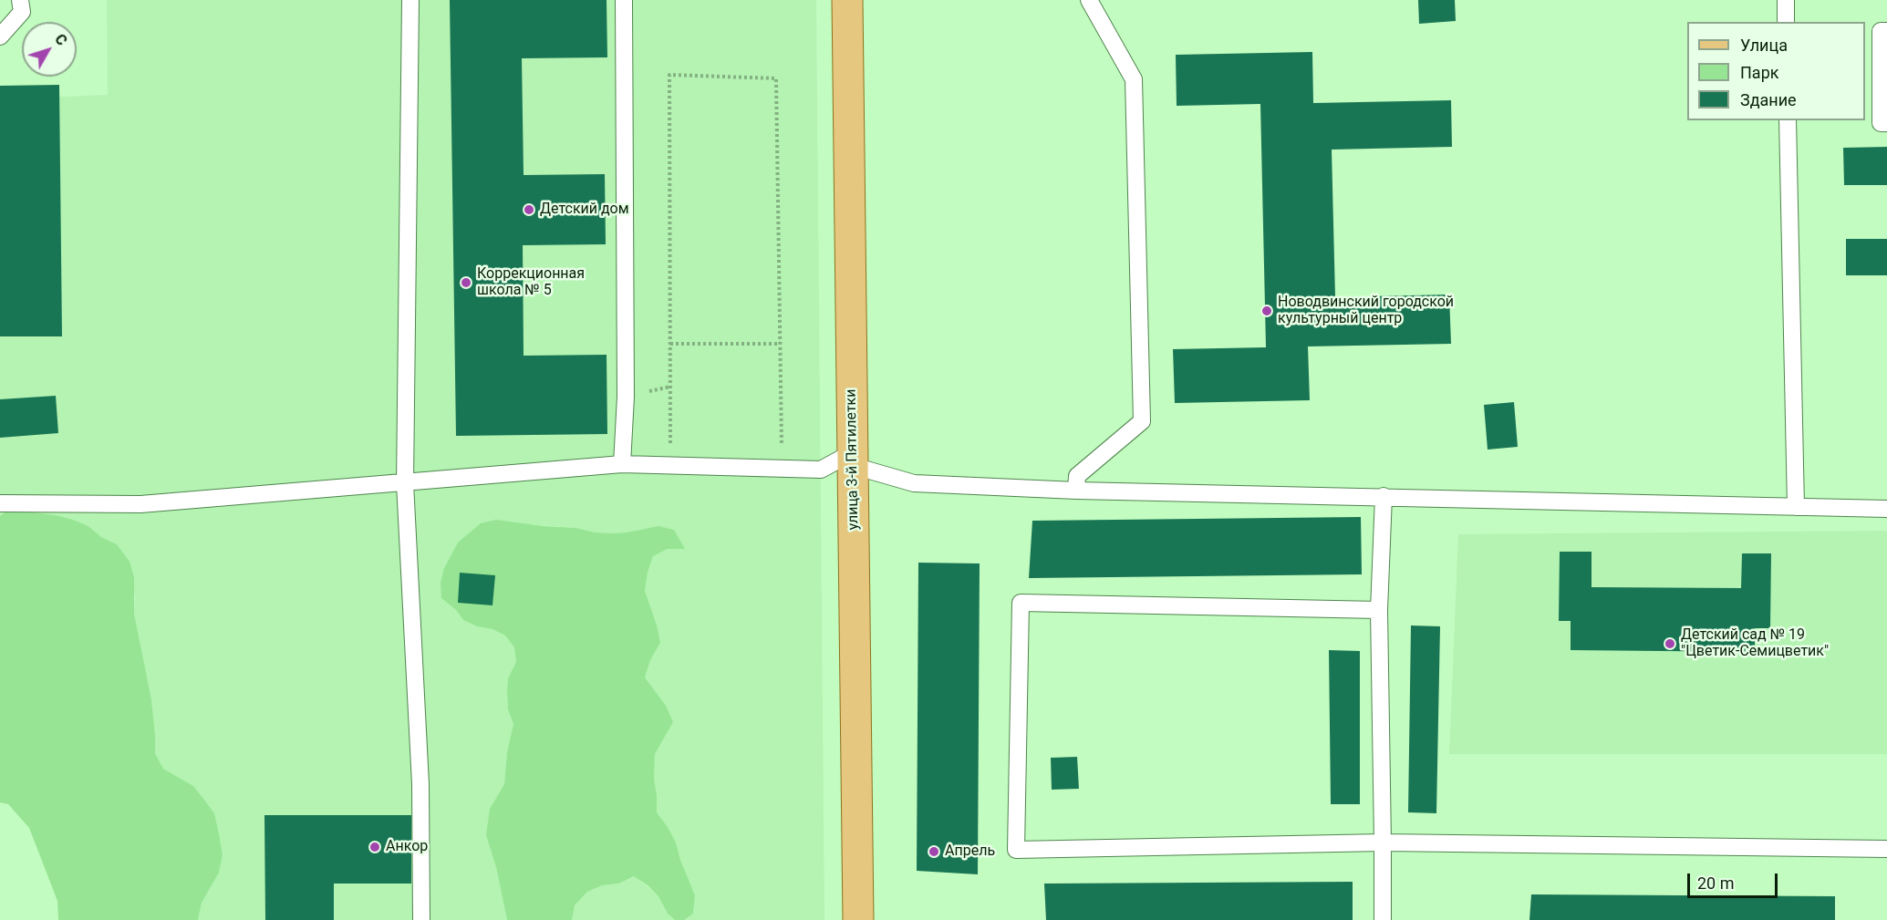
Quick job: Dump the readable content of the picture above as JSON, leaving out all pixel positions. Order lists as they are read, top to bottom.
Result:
{
  "streets": {
    "main road": ["улица 3-й Пятилетки"]
  },
  "places": [
    "Детский дом",
    "Коррекционная школа № 5",
    "Новодвинский городской культурный центр",
    "Детский сад № 19 \"Цветик-Семицветик\"",
    "Анкор",
    "Апрель"
  ],
  "legend": ["Улица", "Парк", "Здание"],
  "scale_bar": "20 m",
  "north": "top right"
}
